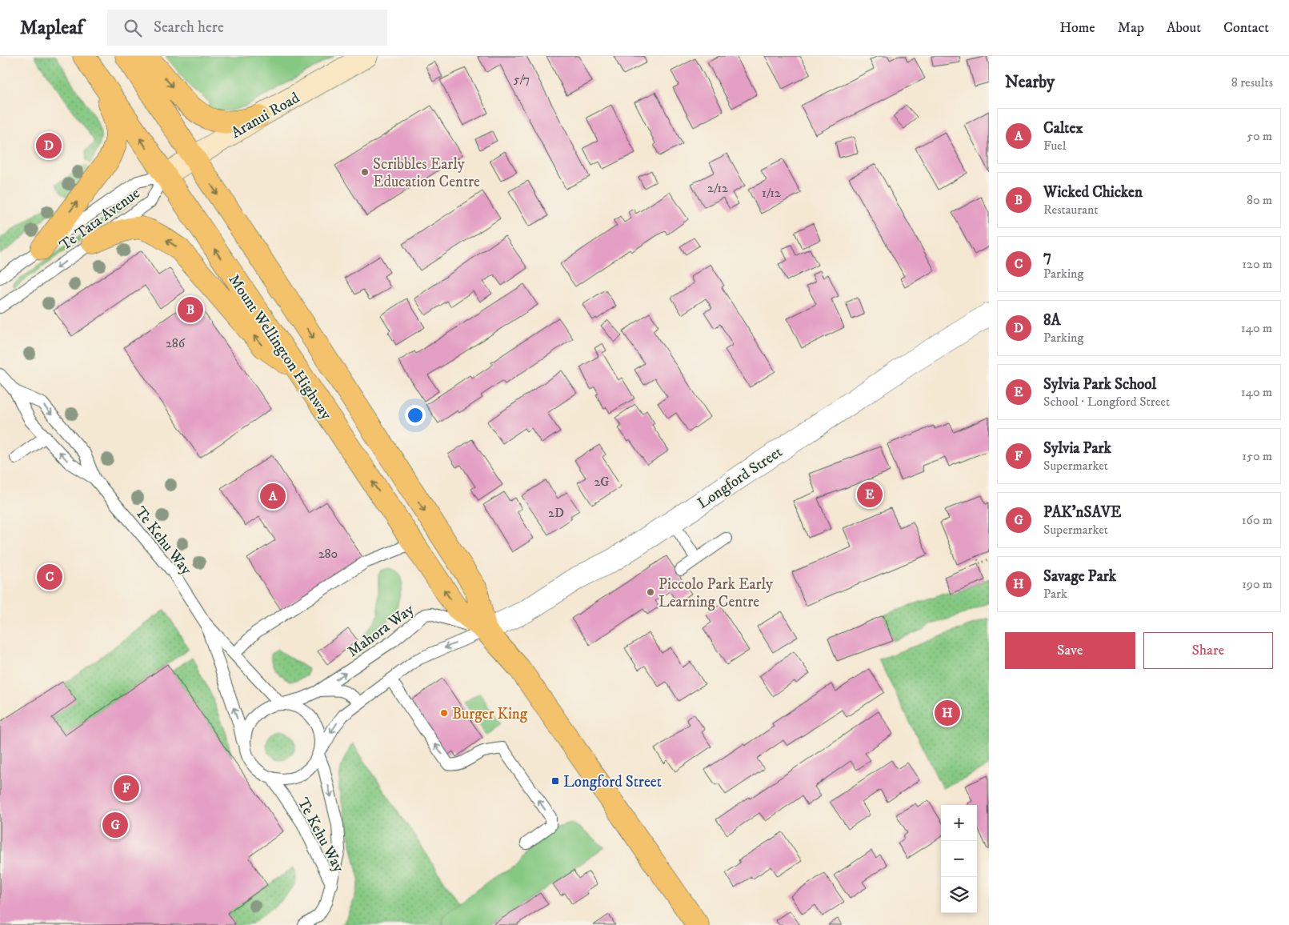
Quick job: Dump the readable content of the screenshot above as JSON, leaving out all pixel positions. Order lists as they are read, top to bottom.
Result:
{
  "streets": {
    "main road": ["Mount Wellington Highway"],
    "street": ["Aranui Road", "Longford Street"],
    "lane": ["Te Tata Avenue", "Te Kehu Way", "Mahora Way"]
  },
  "crossings": [
    ["Aranui Road", "Te Tata Avenue"],
    ["Aranui Road", "Mount Wellington Highway"],
    ["Te Tata Avenue", "Mount Wellington Highway"],
    ["Mount Wellington Highway", "Longford Street"],
    ["Mount Wellington Highway", "Mahora Way"],
    ["Longford Street", "Mahora Way"],
    ["Te Kehu Way", "Mahora Way"]
  ],
  "places": {
    "other": ["Scribbles Early Education Centre", "Piccolo Park Early Learning Centre", "Burger King"],
    "transit": ["Longford Street"]
  },
  "house_numbers": [
    "5/7",
    "2/12",
    "1/12",
    "286",
    "2G",
    "2D",
    "280"
  ],
  "page": {
    "header": "Mapleaf",
    "search": "Search here",
    "nav": [
      "Home",
      "Map",
      "About",
      "Contact"
    ],
    "heading": ["Nearby", "8 results"],
    "list": [
      {
        "mark": "A",
        "name": "Caltex",
        "note": "Fuel",
        "value": "50 m"
      },
      {
        "mark": "B",
        "name": "Wicked Chicken",
        "note": "Restaurant",
        "value": "80 m"
      },
      {
        "mark": "C",
        "name": "7",
        "note": "Parking",
        "value": "120 m"
      },
      {
        "mark": "D",
        "name": "8A",
        "note": "Parking",
        "value": "140 m"
      },
      {
        "mark": "E",
        "name": "Sylvia Park School",
        "note": "School · Longford Street",
        "value": "140 m"
      },
      {
        "mark": "F",
        "name": "Sylvia Park",
        "note": "Supermarket",
        "value": "150 m"
      },
      {
        "mark": "G",
        "name": "PAK'nSAVE",
        "note": "Supermarket",
        "value": "160 m"
      },
      {
        "mark": "H",
        "name": "Savage Park",
        "note": "Park",
        "value": "190 m"
      }
    ],
    "pins": [
      "D",
      "B",
      "E",
      "A",
      "C",
      "H",
      "F",
      "G"
    ],
    "buttons": ["Save", "Share"],
    "map_buttons": ["+", "−"]
  }
}
